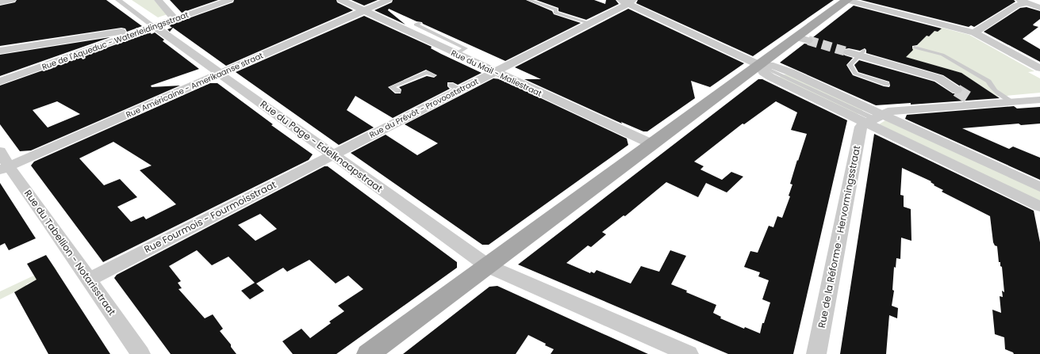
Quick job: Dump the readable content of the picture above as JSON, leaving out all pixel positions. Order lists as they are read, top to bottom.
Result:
{
  "streets": {
    "street": [
      "Rue de l'Aqueduc - Waterleidingsstraat",
      "Rue du Mail - Maliestraat",
      "Rue Américaine - Amerikaanse straat",
      "Rue du Prévôt - Provooststraat",
      "Rue du Page - Edelknaapstraat",
      "Rue Fourmois - Fourmoisstraat",
      "Rue de la Réforme - Hervormingsstraat",
      "Rue du Tabellion - Notarisstraat"
    ]
  },
  "crossings": [
    ["Rue de l'Aqueduc - Waterleidingsstraat", "Rue du Page - Edelknaapstraat"],
    ["Rue du Mail - Maliestraat", "Rue Américaine - Amerikaanse straat"],
    ["Rue du Mail - Maliestraat", "Rue du Prévôt - Provooststraat"],
    ["Rue Américaine - Amerikaanse straat", "Rue du Page - Edelknaapstraat"],
    ["Rue Américaine - Amerikaanse straat", "Rue du Tabellion - Notarisstraat"],
    ["Rue du Prévôt - Provooststraat", "Rue du Page - Edelknaapstraat"],
    ["Rue du Prévôt - Provooststraat", "Rue Fourmois - Fourmoisstraat"],
    ["Rue du Page - Edelknaapstraat", "Rue Fourmois - Fourmoisstraat"],
    ["Rue Fourmois - Fourmoisstraat", "Rue du Tabellion - Notarisstraat"]
  ]
}
